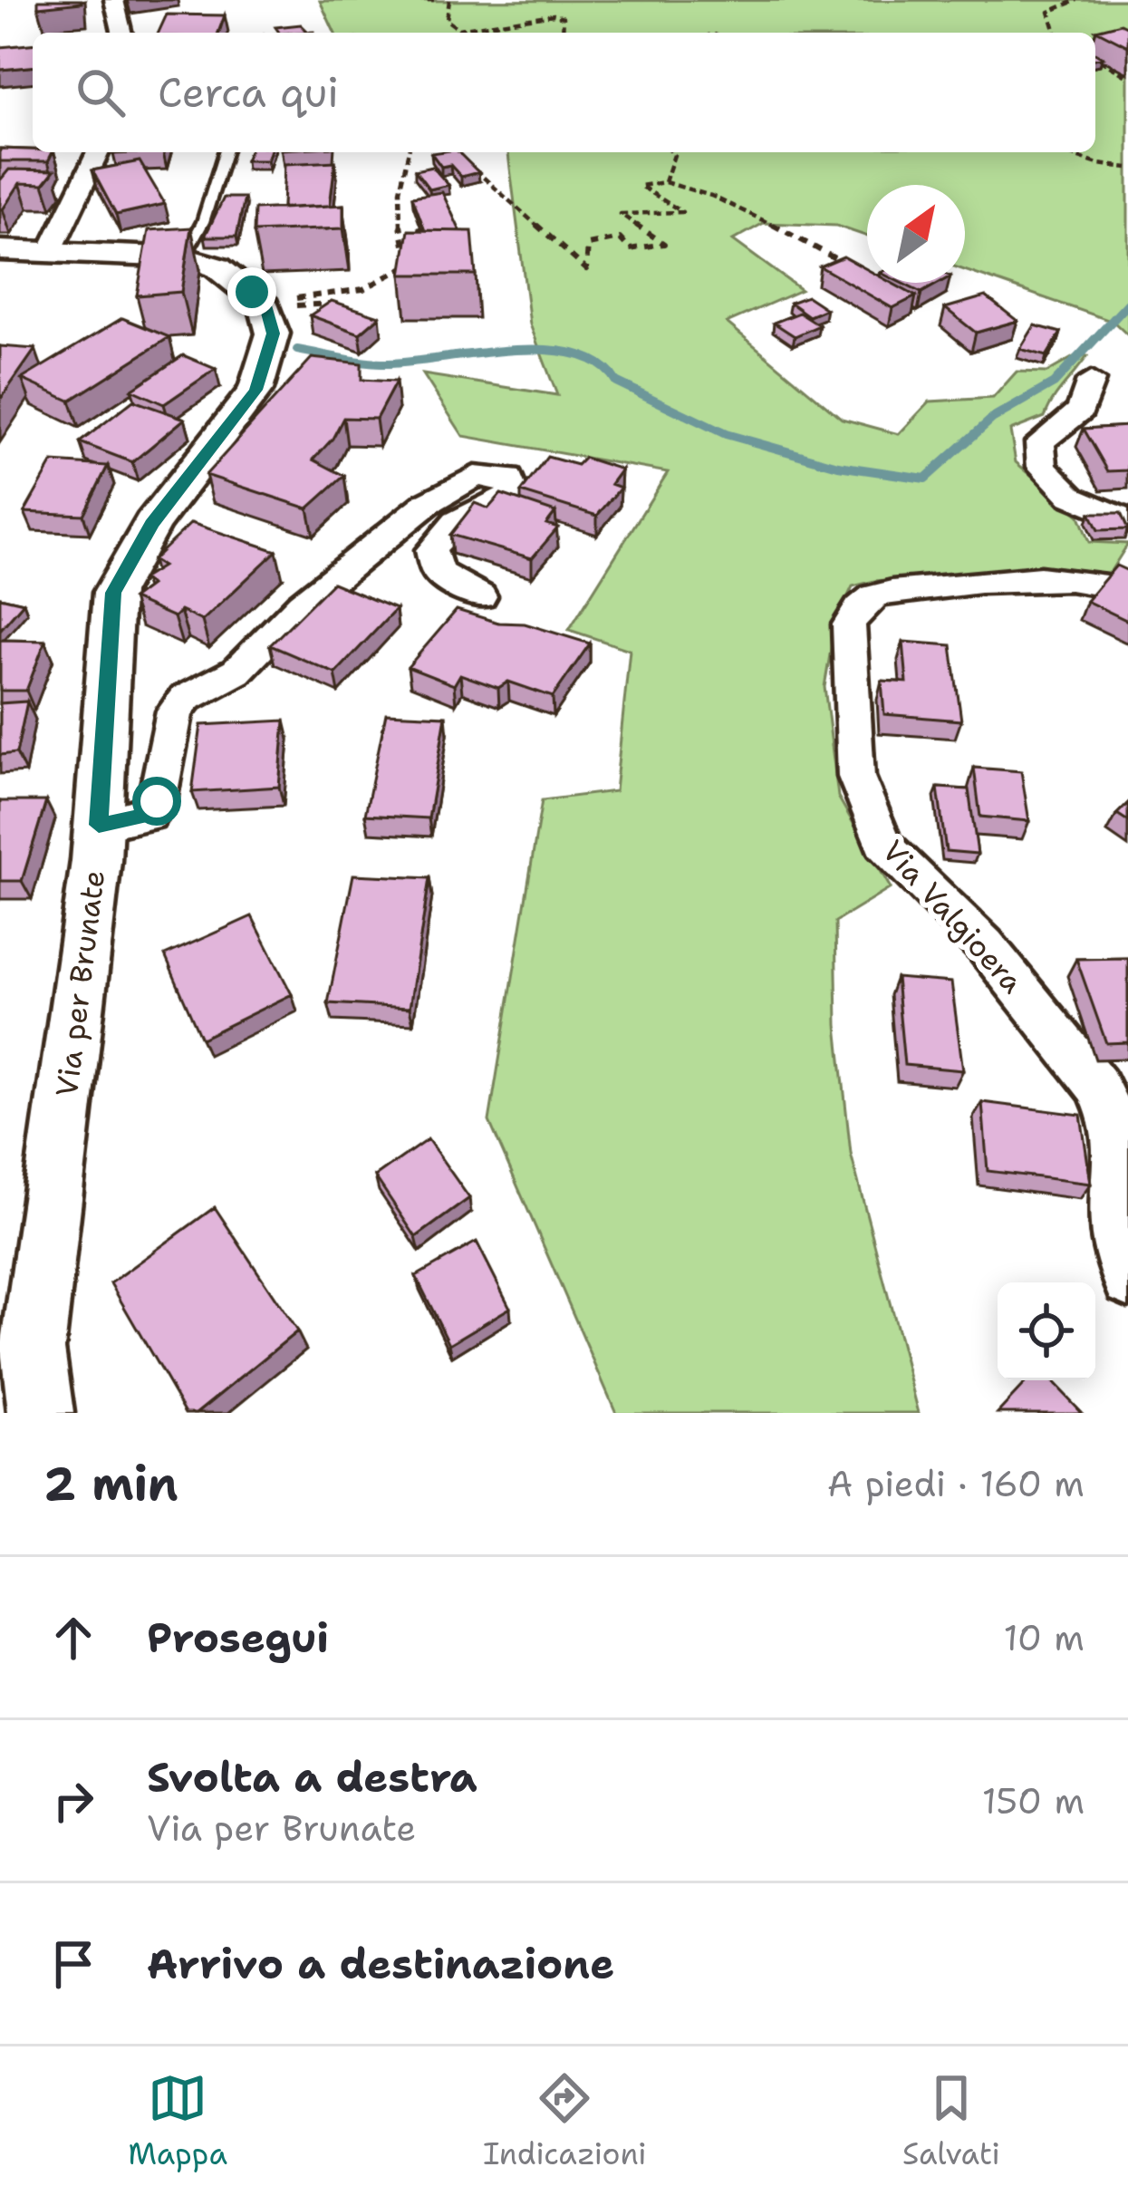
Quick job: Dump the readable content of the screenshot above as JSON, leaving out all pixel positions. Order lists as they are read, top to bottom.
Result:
{
  "streets": {
    "street": ["Via Valgioera", "Via per Brunate"]
  },
  "north": "top right",
  "page": {
    "search": "Cerca qui",
    "heading": ["2 min", "A piedi · 160 m"],
    "list": [
      ["Prosegui", "10 m"],
      ["Svolta a destra", "Via per Brunate", "150 m"],
      "Arrivo a destinazione"
    ],
    "nav": ["Mappa", "Indicazioni", "Salvati"]
  }
}
